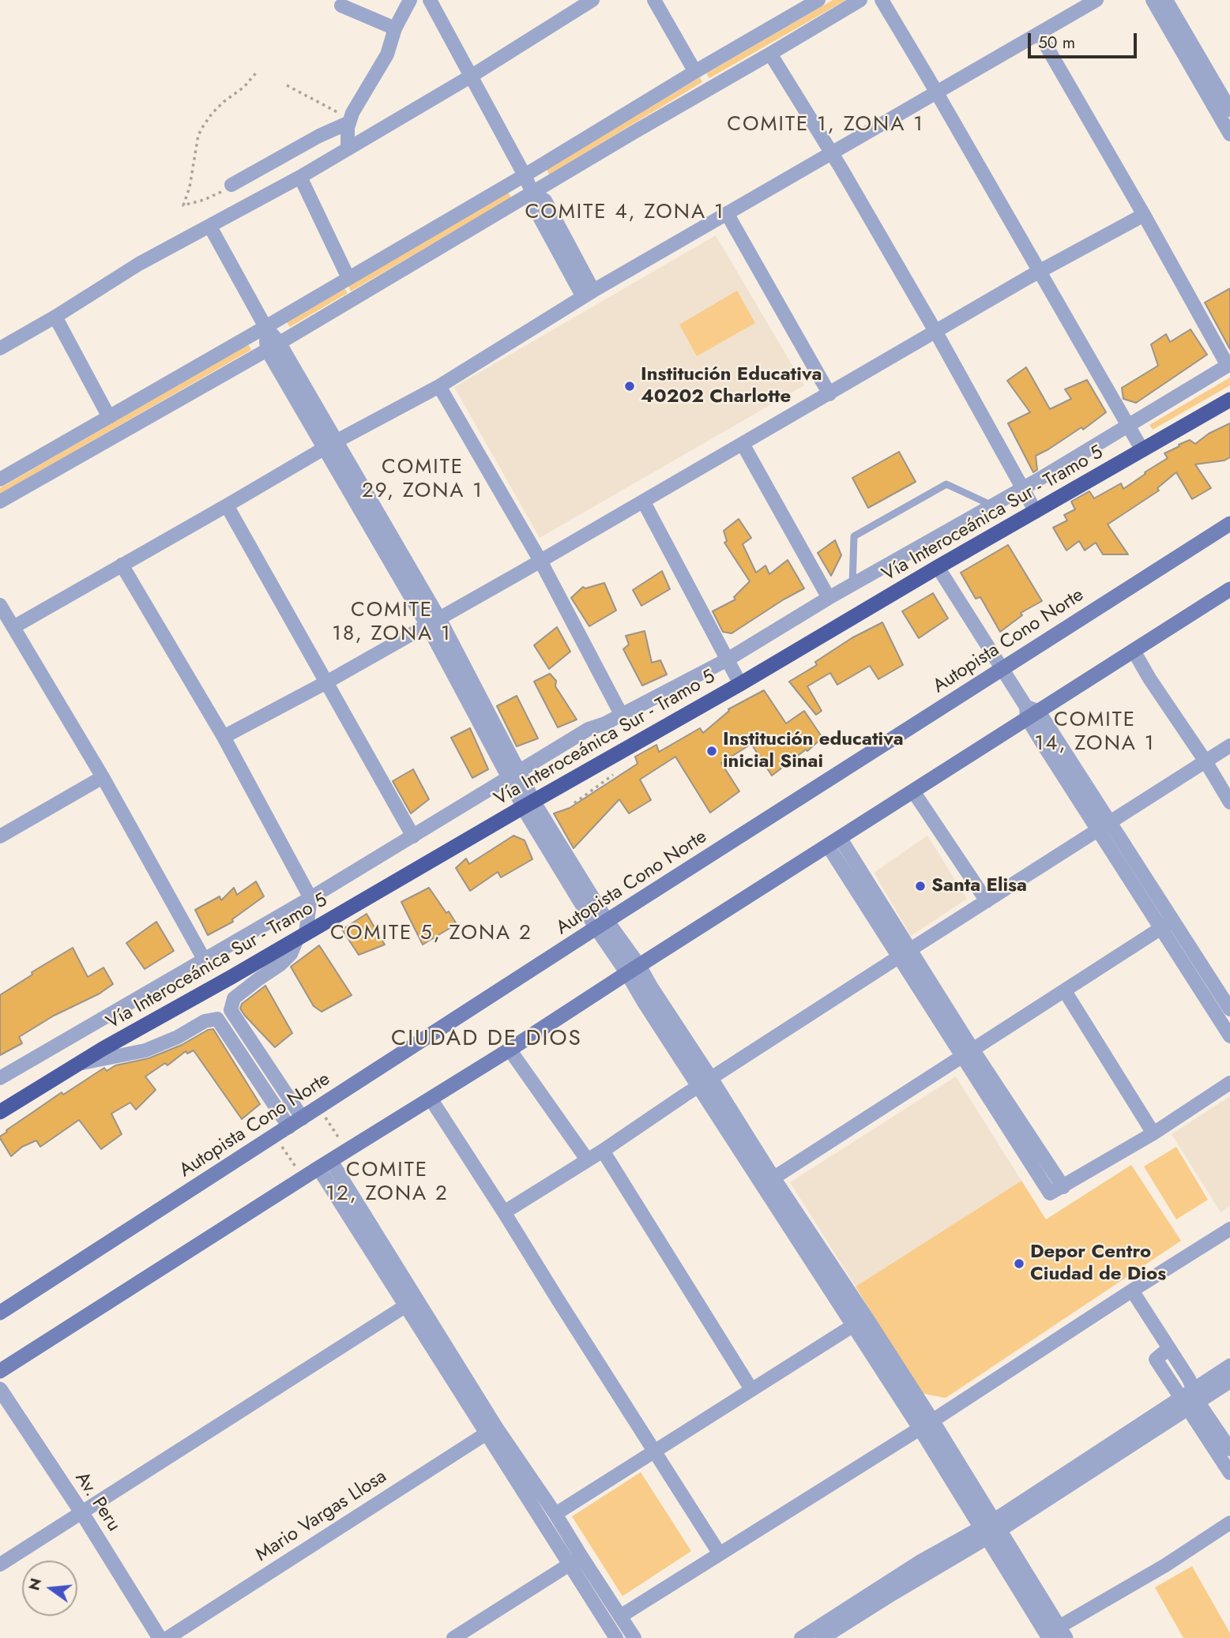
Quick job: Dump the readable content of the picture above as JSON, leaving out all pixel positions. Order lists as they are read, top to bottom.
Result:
{
  "streets": {
    "highway": ["Vía Interoceánica Sur - Tramo 5"],
    "main road": ["Autopista Cono Norte"],
    "street": ["Av. Peru", "Mario Vargas Llosa"]
  },
  "districts": [
    "COMITE 1, ZONA 1",
    "COMITE 4, ZONA 1",
    "COMITE 29, ZONA 1",
    "COMITE 18, ZONA 1",
    "COMITE 14, ZONA 1",
    "COMITE 5, ZONA 2",
    "CIUDAD DE DIOS",
    "COMITE 12, ZONA 2"
  ],
  "places": [
    "Institución Educativa 40202 Charlotte",
    "Institución educativa inicial Sinai",
    "Santa Elisa",
    "Depor Centro Ciudad de Dios"
  ],
  "scale_bar": "50 m",
  "north": "left"
}
